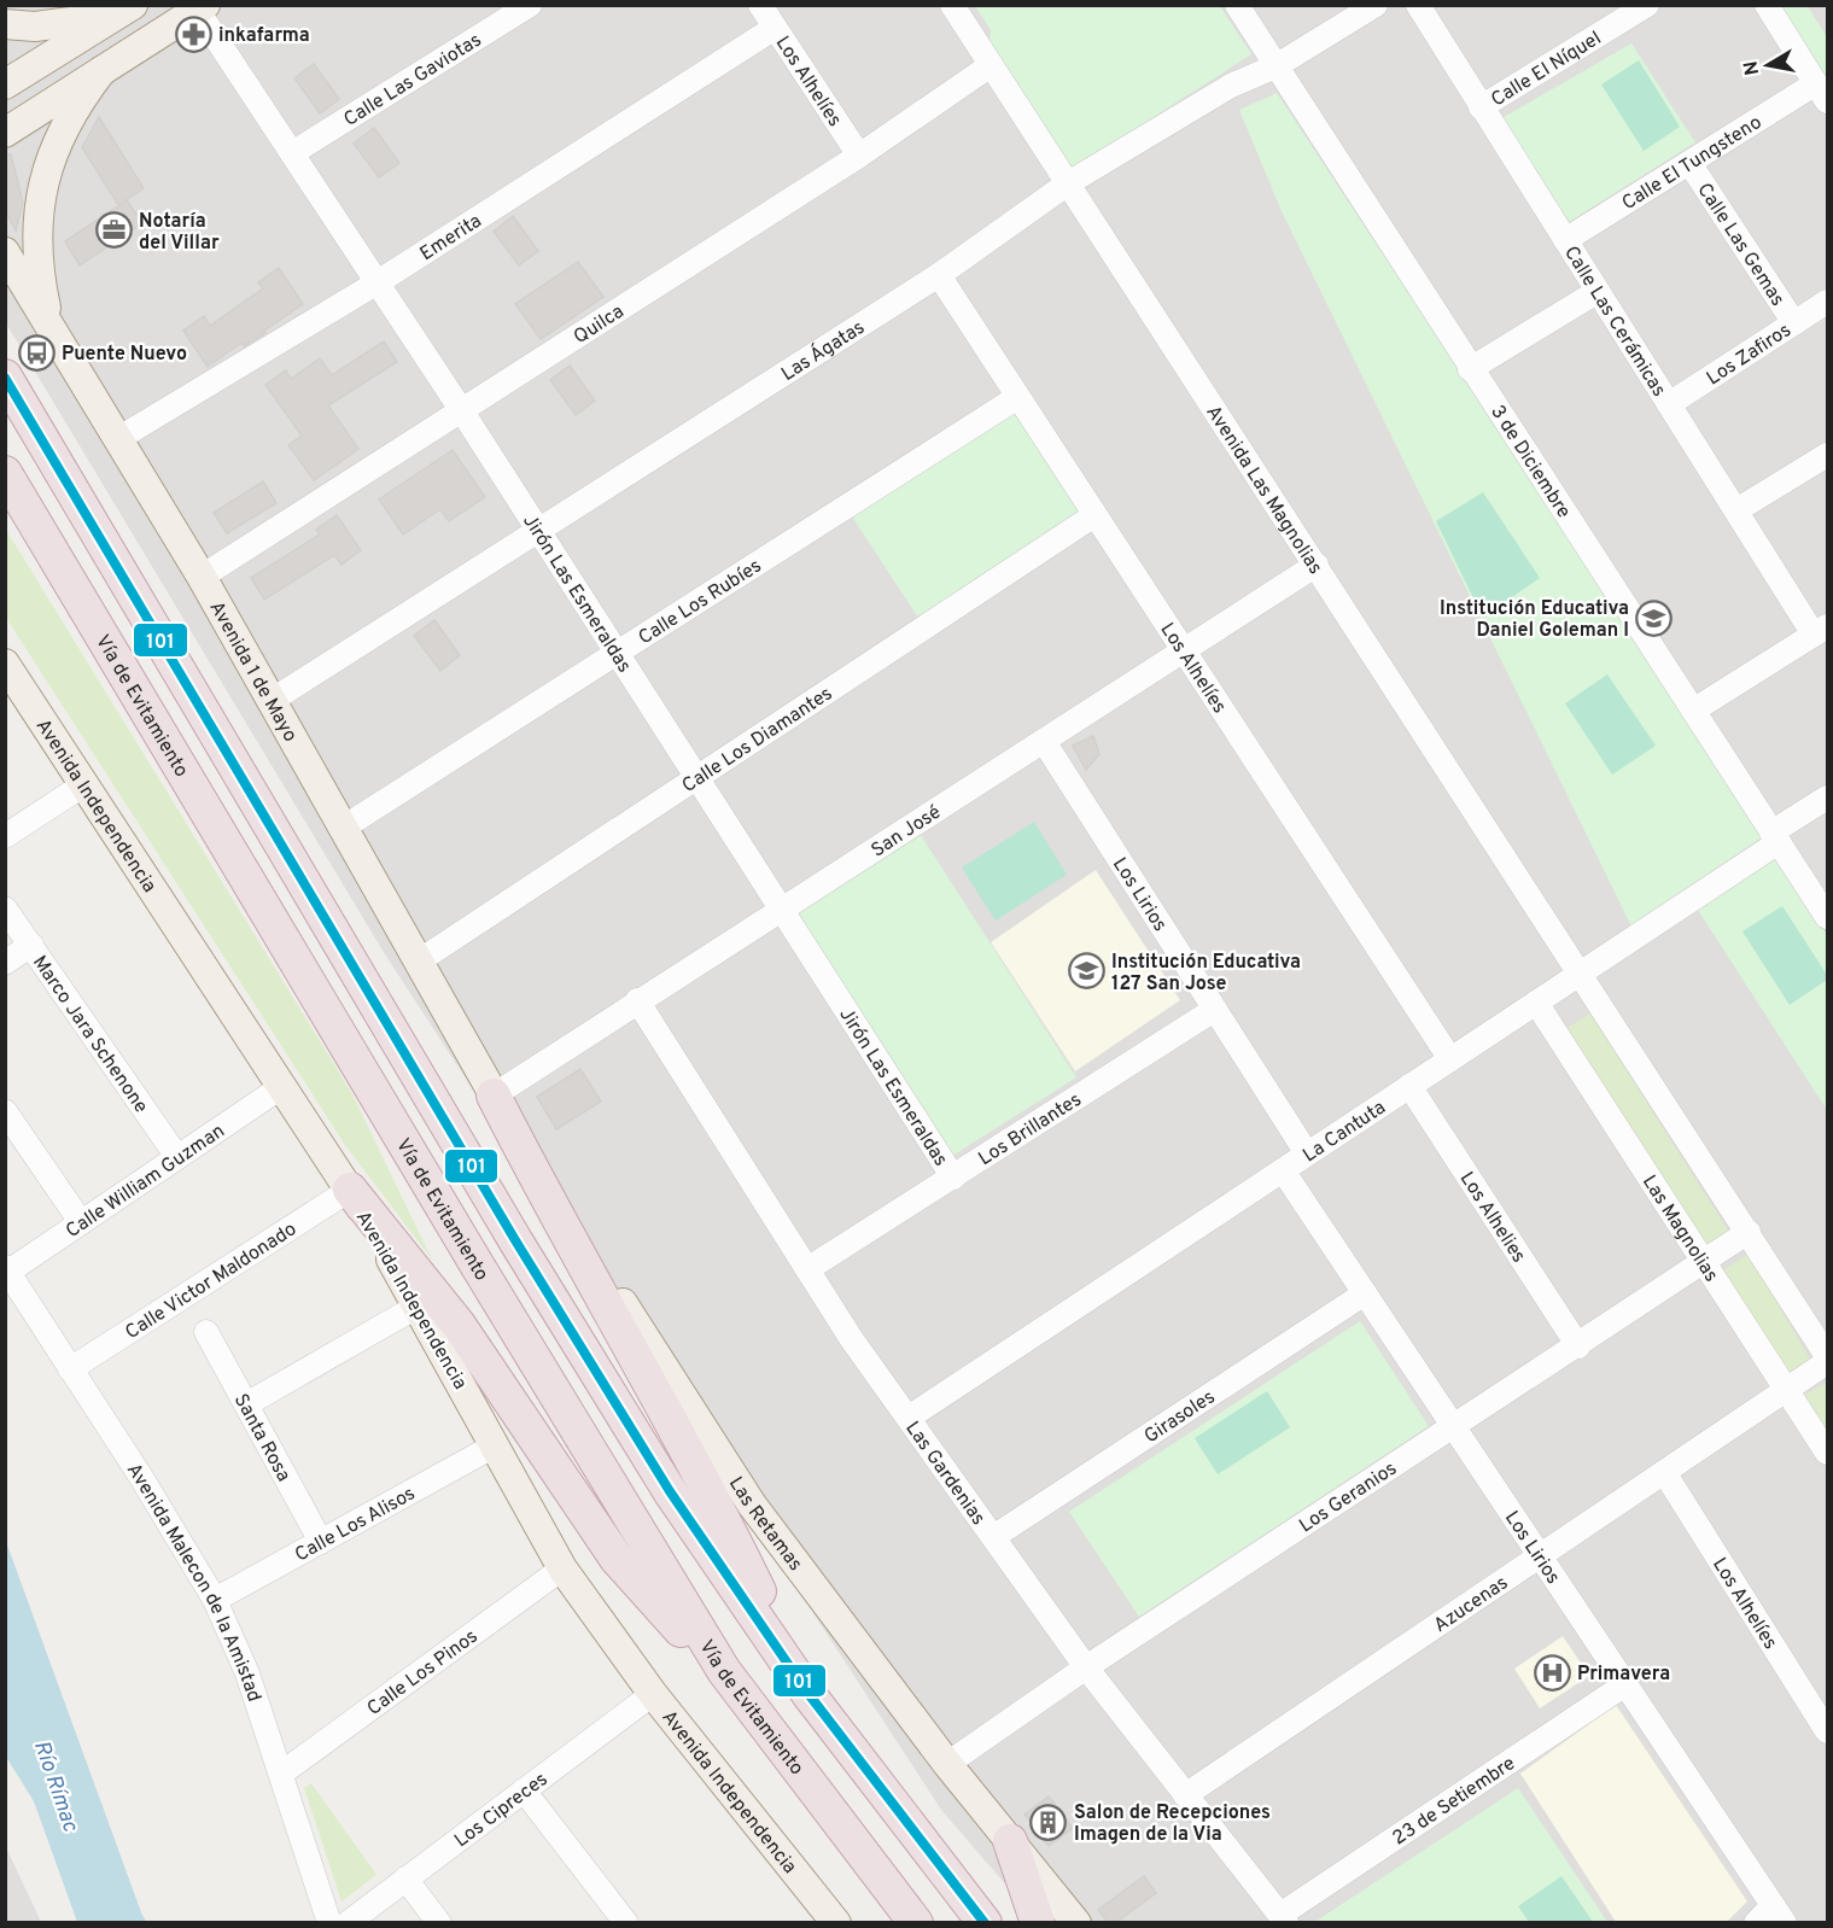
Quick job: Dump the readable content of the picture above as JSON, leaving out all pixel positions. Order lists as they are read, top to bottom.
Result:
{
  "streets": {
    "highway": ["Vía de Evitamiento"],
    "main road": ["Avenida 1 de Mayo", "Avenida Independencia", "Las Retamas"],
    "street": [
      "Calle El Níquel",
      "Calle Las Gaviotas",
      "Los Alhelíes",
      "Calle El Tungsteno",
      "Emerita",
      "Calle Las Gemas",
      "Calle Las Cerámicas",
      "Quilca",
      "Las Ágatas",
      "Los Zafiros",
      "3 de Diciembre",
      "Avenida Las Magnolias",
      "Jirón Las Esmeraldas",
      "Calle Los Rubíes",
      "Calle Los Diamantes",
      "San José",
      "Los Lirios",
      "Marco Jara Schenone",
      "Los Brillantes",
      "La Cantuta",
      "Calle William Guzman",
      "Los Alhelies",
      "Las Magnolias",
      "Calle Victor Maldonado",
      "Girasoles",
      "Santa Rosa",
      "Las Gardenias",
      "Los Geranios",
      "Calle Los Alisos",
      "Avenida Malecon de la Amistad",
      "Azucenas",
      "Calle Los Pinos",
      "23 de Setiembre",
      "Los Cipreces"
    ]
  },
  "crossings": [
    ["Calle El Níquel", "Calle Las Cerámicas"],
    ["Calle Las Gaviotas", "Jirón Las Esmeraldas"],
    ["Los Alhelíes", "Emerita"],
    ["Los Alhelíes", "Quilca"],
    ["Los Alhelíes", "Las Ágatas"],
    ["Los Alhelíes", "Calle Los Rubíes"],
    ["Los Alhelíes", "Calle Los Diamantes"],
    ["Los Alhelíes", "San José"],
    ["Los Alhelíes", "La Cantuta"],
    ["Los Alhelíes", "Azucenas"],
    ["Calle El Tungsteno", "Calle Las Gemas"],
    ["Calle El Tungsteno", "Calle Las Cerámicas"],
    ["Emerita", "Jirón Las Esmeraldas"],
    ["Emerita", "Avenida 1 de Mayo"],
    ["Calle Las Gemas", "Los Zafiros"],
    ["Calle Las Cerámicas", "Los Zafiros"],
    ["Quilca", "Avenida Las Magnolias"],
    ["Quilca", "Jirón Las Esmeraldas"],
    ["Quilca", "Avenida 1 de Mayo"],
    ["Las Ágatas", "3 de Diciembre"],
    ["Las Ágatas", "Avenida Las Magnolias"],
    ["Las Ágatas", "Jirón Las Esmeraldas"],
    ["Las Ágatas", "Avenida 1 de Mayo"],
    ["3 de Diciembre", "La Cantuta"],
    ["Avenida Las Magnolias", "San José"],
    ["Avenida Las Magnolias", "La Cantuta"],
    ["Jirón Las Esmeraldas", "Calle Los Rubíes"],
    ["Jirón Las Esmeraldas", "Calle Los Diamantes"],
    ["Jirón Las Esmeraldas", "San José"],
    ["Jirón Las Esmeraldas", "Los Brillantes"],
    ["Calle Los Rubíes", "Avenida 1 de Mayo"],
    ["Avenida 1 de Mayo", "Calle Los Diamantes"],
    ["Avenida 1 de Mayo", "San José"],
    ["Avenida 1 de Mayo", "Las Retamas"],
    ["Avenida Independencia", "Calle William Guzman"],
    ["Avenida Independencia", "Calle Victor Maldonado"],
    ["Avenida Independencia", "Calle Los Alisos"],
    ["Avenida Independencia", "Calle Los Pinos"],
    ["Avenida Independencia", "Los Cipreces"],
    ["San José", "Los Lirios"],
    ["San José", "Las Gardenias"],
    ["San José", "Las Retamas"],
    ["Los Lirios", "Los Brillantes"],
    ["Los Lirios", "La Cantuta"],
    ["Los Lirios", "Girasoles"],
    ["Los Lirios", "Los Geranios"],
    ["Los Lirios", "Azucenas"],
    ["Los Lirios", "23 de Setiembre"],
    ["Marco Jara Schenone", "Calle William Guzman"],
    ["Los Brillantes", "Las Gardenias"],
    ["La Cantuta", "Los Alhelies"],
    ["La Cantuta", "Las Magnolias"],
    ["La Cantuta", "Las Gardenias"],
    ["Calle William Guzman", "Avenida Malecon de la Amistad"],
    ["Los Alhelies", "Los Geranios"],
    ["Las Magnolias", "Los Geranios"],
    ["Las Magnolias", "Azucenas"],
    ["Calle Victor Maldonado", "Avenida Malecon de la Amistad"],
    ["Girasoles", "Las Gardenias"],
    ["Santa Rosa", "Calle Los Alisos"],
    ["Las Gardenias", "Los Geranios"],
    ["Las Gardenias", "Azucenas"],
    ["Las Gardenias", "23 de Setiembre"],
    ["Los Geranios", "Las Retamas"],
    ["Calle Los Alisos", "Avenida Malecon de la Amistad"],
    ["Avenida Malecon de la Amistad", "Calle Los Pinos"]
  ],
  "water": ["Río Rímac"],
  "places": {
    "pharmacy": ["inkafarma"],
    "office": ["Notaría del Villar"],
    "bus stop": ["Puente Nuevo"],
    "school or university": ["Institución Educativa Daniel Goleman I", "Institución Educativa 127 San Jose"],
    "hospital": ["Primavera"],
    "building": ["Salon de Recepciones Imagen de la Via"]
  },
  "lines": ["transit line 101"],
  "north": "left"
}
